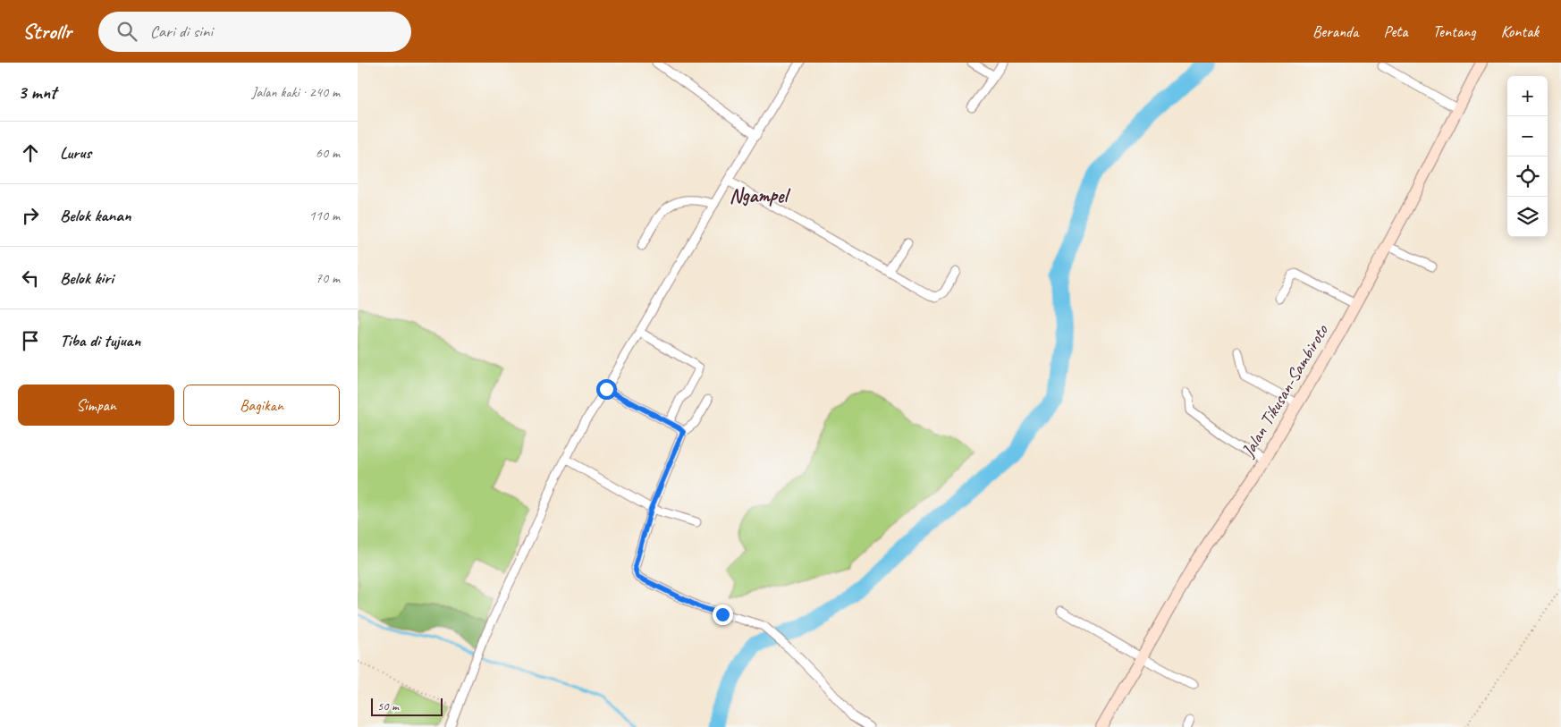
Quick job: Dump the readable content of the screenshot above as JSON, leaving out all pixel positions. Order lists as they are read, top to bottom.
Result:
{
  "streets": {
    "street": ["Jalan Tikusan-Sambiroto"]
  },
  "districts": ["Ngampel"],
  "scale_bar": "50 m",
  "page": {
    "header": "Strollr",
    "search": "Cari di sini",
    "nav": [
      "Beranda",
      "Peta",
      "Tentang",
      "Kontak"
    ],
    "heading": ["3 mnt", "Jalan kaki · 240 m"],
    "map_buttons": ["+", "−"],
    "list": [
      ["Lurus", "60 m"],
      ["Belok kanan", "110 m"],
      ["Belok kiri", "70 m"],
      "Tiba di tujuan"
    ],
    "buttons": ["Simpan", "Bagikan"],
    "scale": "50 m"
  }
}
